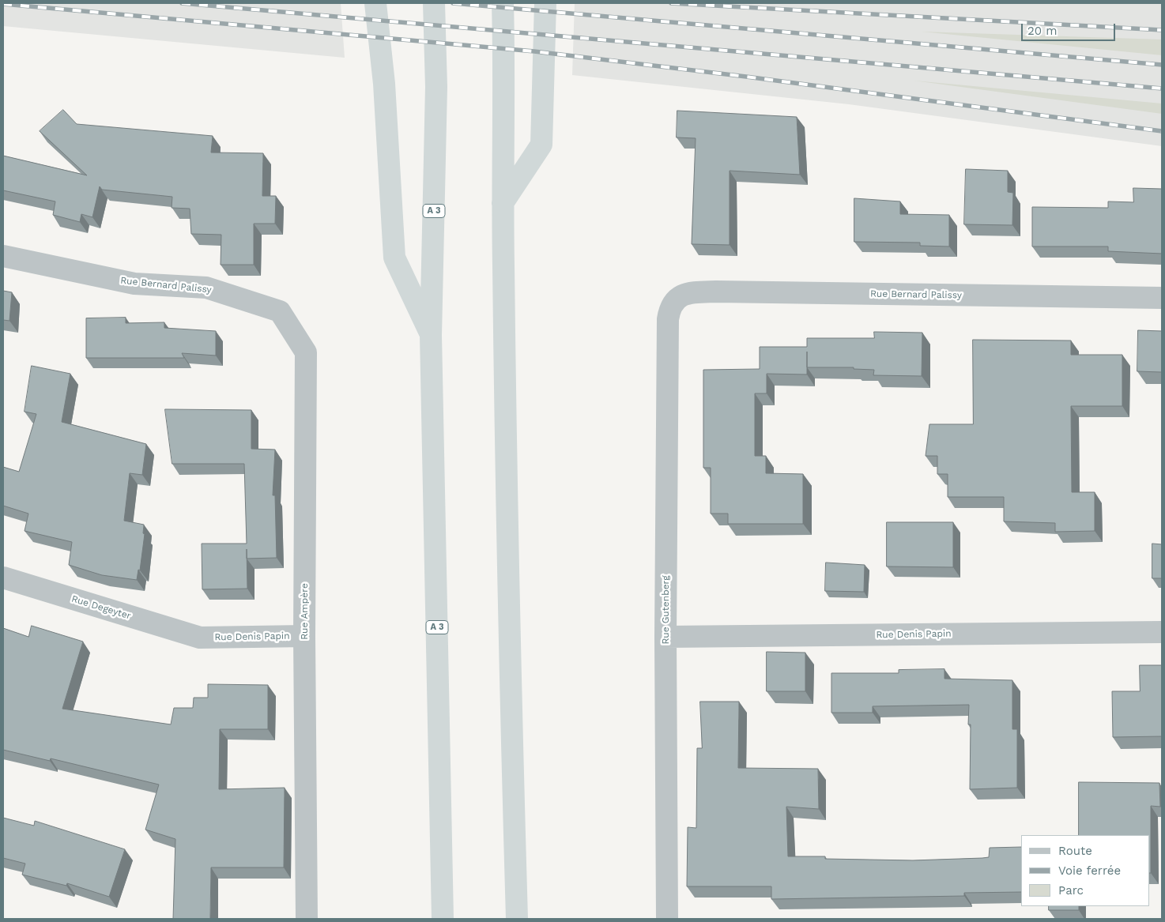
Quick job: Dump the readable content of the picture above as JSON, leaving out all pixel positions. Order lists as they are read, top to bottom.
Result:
{
  "streets": {
    "highway": ["A 3"],
    "street": [
      "Rue Bernard Palissy",
      "Rue Degeyter",
      "Rue Gutenberg",
      "Rue Ampère",
      "Rue Denis Papin"
    ]
  },
  "crossings": [
    ["Rue Bernard Palissy", "Rue Gutenberg"],
    ["Rue Bernard Palissy", "Rue Ampère"],
    ["Rue Degeyter", "Rue Denis Papin"],
    ["Rue Gutenberg", "Rue Denis Papin"],
    ["Rue Ampère", "Rue Denis Papin"]
  ],
  "legend": ["Route", "Voie ferrée", "Parc"],
  "scale_bar": "20 m"
}
